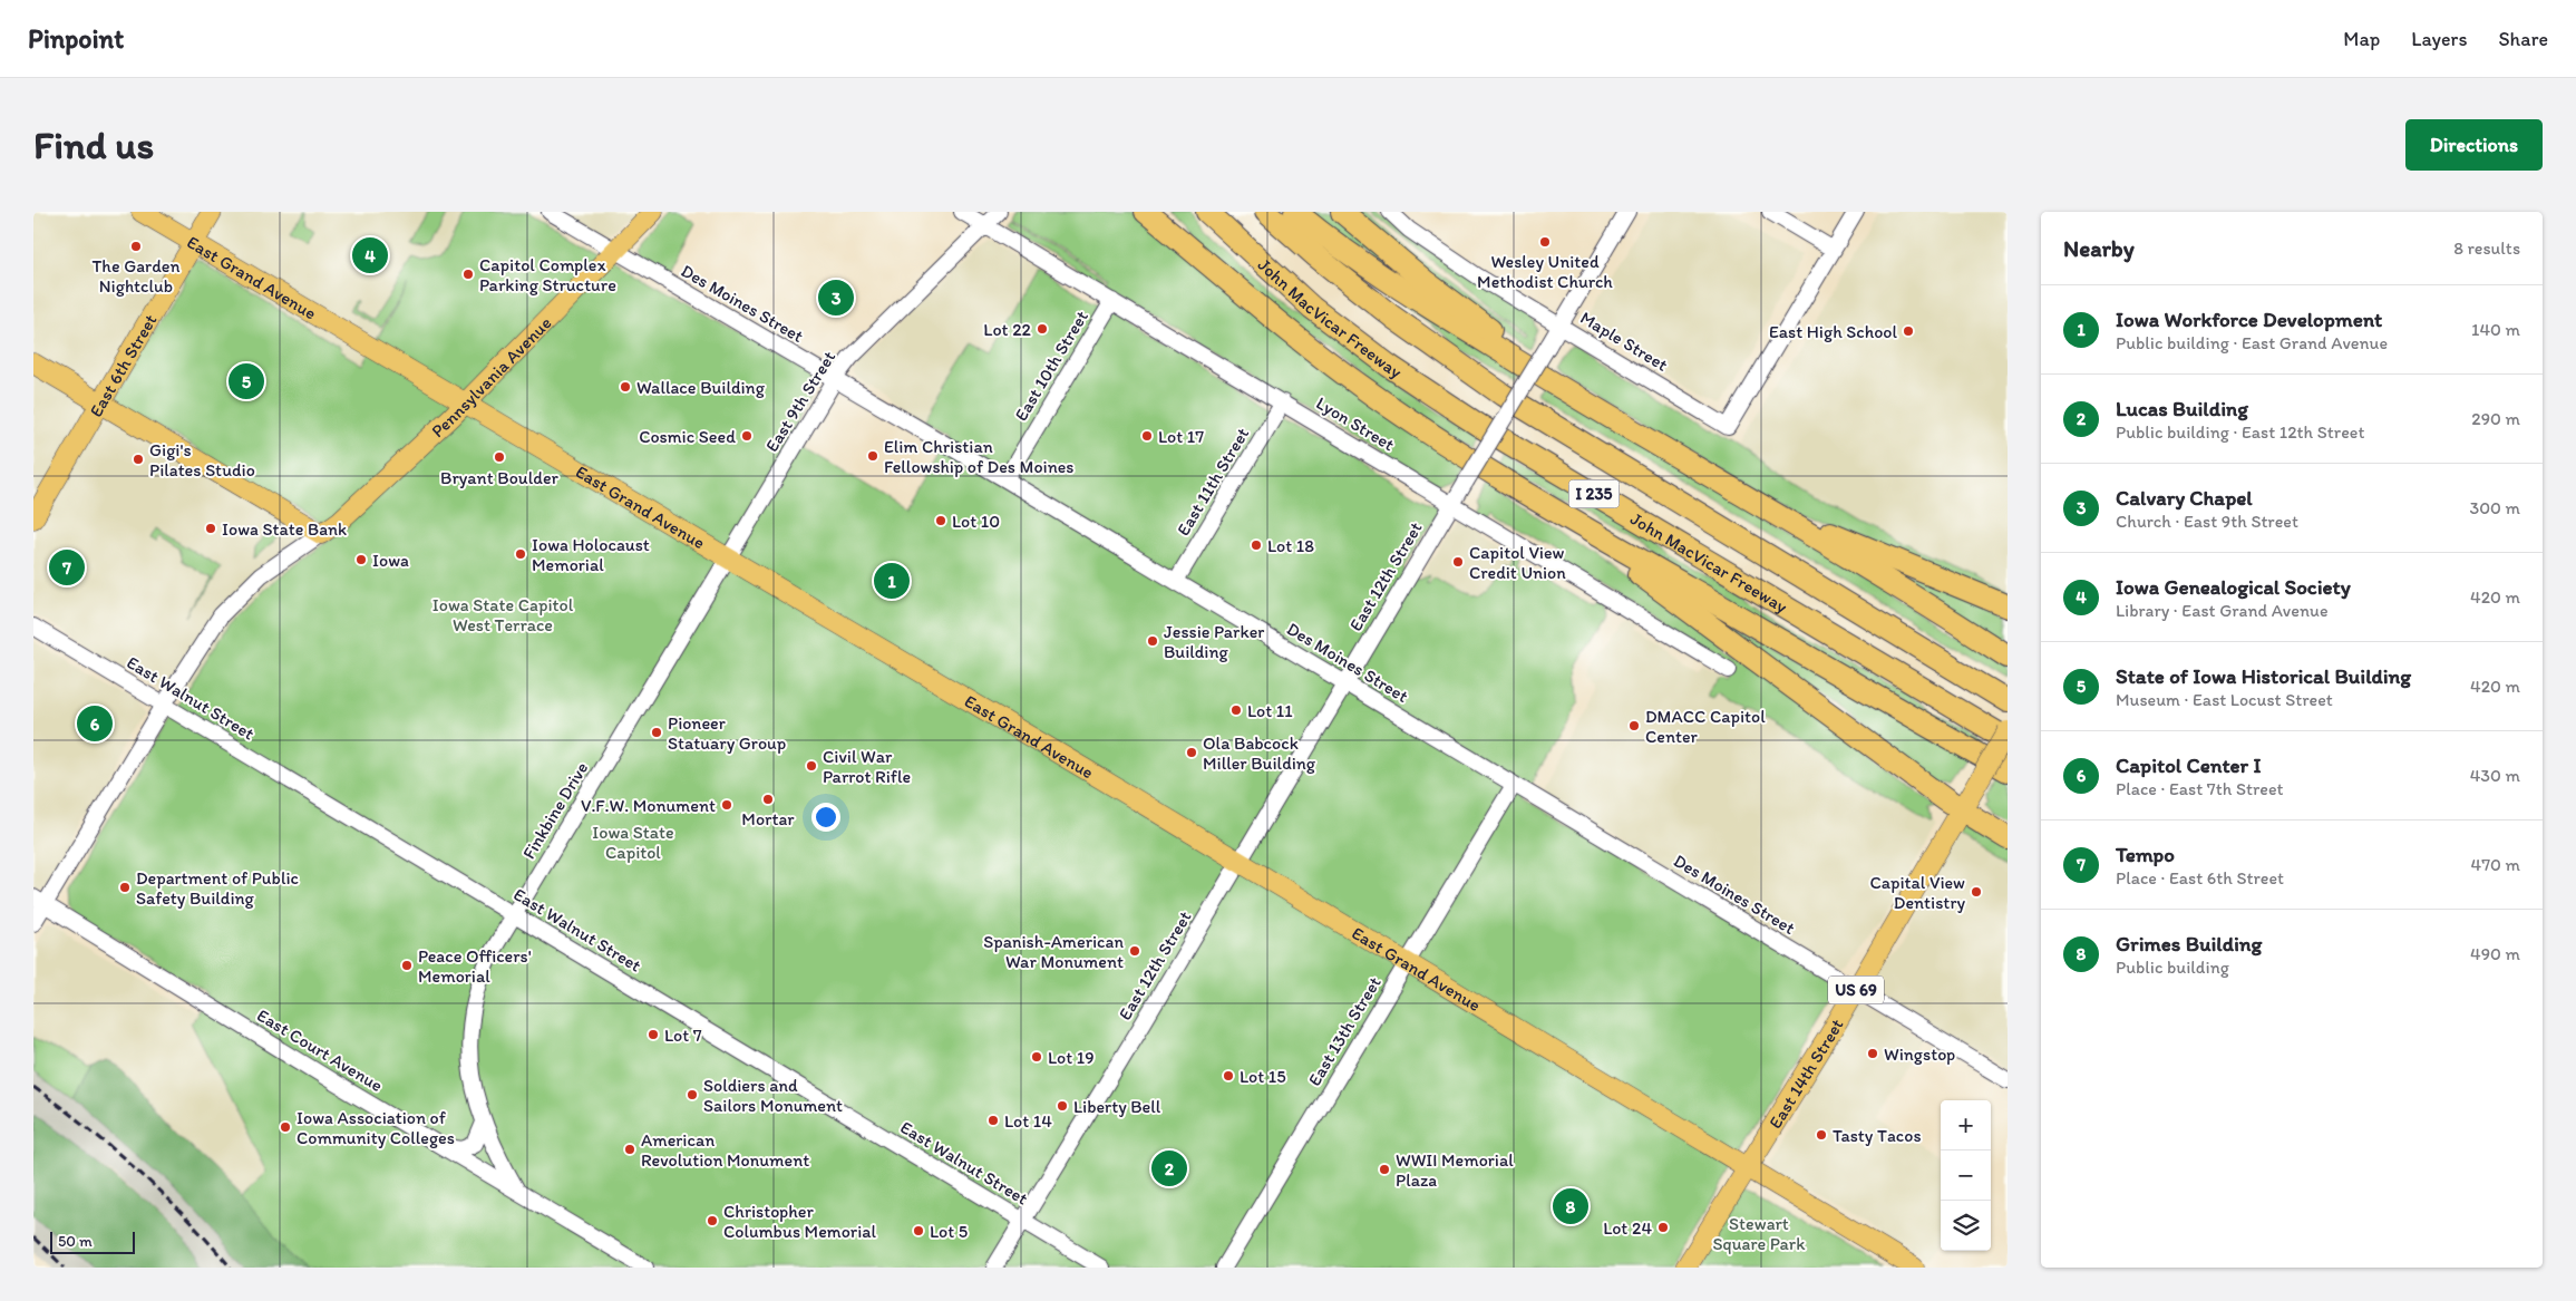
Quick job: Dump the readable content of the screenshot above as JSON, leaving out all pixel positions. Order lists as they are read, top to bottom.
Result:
{
  "streets": {
    "highway": ["John MacVicar Freeway", "I 235"],
    "main road": [
      "East Grand Avenue",
      "East 6th Street",
      "Pennsylvania Avenue",
      "US 69",
      "East 14th Street"
    ],
    "street": [
      "Des Moines Street",
      "Maple Street",
      "East 10th Street",
      "East 9th Street",
      "Lyon Street",
      "East 11th Street",
      "East 12th Street",
      "East Walnut Street",
      "Finkbine Drive",
      "East 13th Street",
      "East Court Avenue"
    ]
  },
  "crossings": [
    ["East Grand Avenue", "East 6th Street"],
    ["East Grand Avenue", "Pennsylvania Avenue"],
    ["East Grand Avenue", "East 9th Street"],
    ["East Grand Avenue", "East 12th Street"],
    ["East Grand Avenue", "Finkbine Drive"],
    ["East Grand Avenue", "East 13th Street"],
    ["East Grand Avenue", "East 14th Street"],
    ["Des Moines Street", "East 10th Street"],
    ["Des Moines Street", "Pennsylvania Avenue"],
    ["Des Moines Street", "East 9th Street"],
    ["Des Moines Street", "East 11th Street"],
    ["Des Moines Street", "East 12th Street"],
    ["Des Moines Street", "East 13th Street"],
    ["Des Moines Street", "East 14th Street"],
    ["Maple Street", "East 12th Street"],
    ["East 10th Street", "Lyon Street"],
    ["East 9th Street", "Lyon Street"],
    ["East 9th Street", "Finkbine Drive"],
    ["Lyon Street", "East 11th Street"],
    ["Lyon Street", "East 12th Street"],
    ["East 12th Street", "East Walnut Street"],
    ["East Walnut Street", "Finkbine Drive"],
    ["Finkbine Drive", "East Court Avenue"]
  ],
  "parks": ["Iowa State Capitol West Terrace", "Iowa State Capitol", "Stewart Square Park"],
  "places": [
    "Wesley United Methodist Church",
    "The Garden Nightclub",
    "Capitol Complex Parking Structure",
    "Lot 22",
    "East High School",
    "Wallace Building",
    "Cosmic Seed",
    "Lot 17",
    "Elim Christian Fellowship of Des Moines",
    "Bryant Boulder",
    "Gigi's Pilates Studio",
    "Lot 10",
    "Iowa State Bank",
    "Lot 18",
    "Iowa Holocaust Memorial",
    "Iowa",
    "Capitol View Credit Union",
    "Jessie Parker Building",
    "Lot 11",
    "DMACC Capitol Center",
    "Pioneer Statuary Group",
    "Ola Babcock Miller Building",
    "Civil War Parrot Rifle",
    "Mortar",
    "V.F.W. Monument",
    "Department of Public Safety Building",
    "Capital View Dentistry",
    "Spanish-American War Monument",
    "Peace Officers' Memorial",
    "Lot 7",
    "Wingstop",
    "Lot 19",
    "Lot 15",
    "Soldiers and Sailors Monument",
    "Liberty Bell",
    "Lot 14",
    "Iowa Association of Community Colleges",
    "Tasty Tacos",
    "American Revolution Monument",
    "WWII Memorial Plaza",
    "Christopher Columbus Memorial",
    "Lot 24",
    "Lot 5"
  ],
  "scale_bar": "50 m",
  "page": {
    "header": "Pinpoint",
    "nav": ["Map", "Layers", "Share"],
    "buttons": "Directions",
    "title": "Find us",
    "heading": ["Nearby", "8 results"],
    "pins": [
      "4",
      "3",
      "5",
      "7",
      "1",
      "6",
      "2",
      "8"
    ],
    "list": [
      {
        "mark": "1",
        "name": "Iowa Workforce Development",
        "note": "Public building · East Grand Avenue",
        "value": "140 m"
      },
      {
        "mark": "2",
        "name": "Lucas Building",
        "note": "Public building · East 12th Street",
        "value": "290 m"
      },
      {
        "mark": "3",
        "name": "Calvary Chapel",
        "note": "Church · East 9th Street",
        "value": "300 m"
      },
      {
        "mark": "4",
        "name": "Iowa Genealogical Society",
        "note": "Library · East Grand Avenue",
        "value": "420 m"
      },
      {
        "mark": "5",
        "name": "State of Iowa Historical Building",
        "note": "Museum · East Locust Street",
        "value": "420 m"
      },
      {
        "mark": "6",
        "name": "Capitol Center I",
        "note": "Place · East 7th Street",
        "value": "430 m"
      },
      {
        "mark": "7",
        "name": "Tempo",
        "note": "Place · East 6th Street",
        "value": "470 m"
      },
      {
        "mark": "8",
        "name": "Grimes Building",
        "note": "Public building",
        "value": "490 m"
      }
    ],
    "map_buttons": ["+", "−"],
    "scale": "50 m"
  }
}
